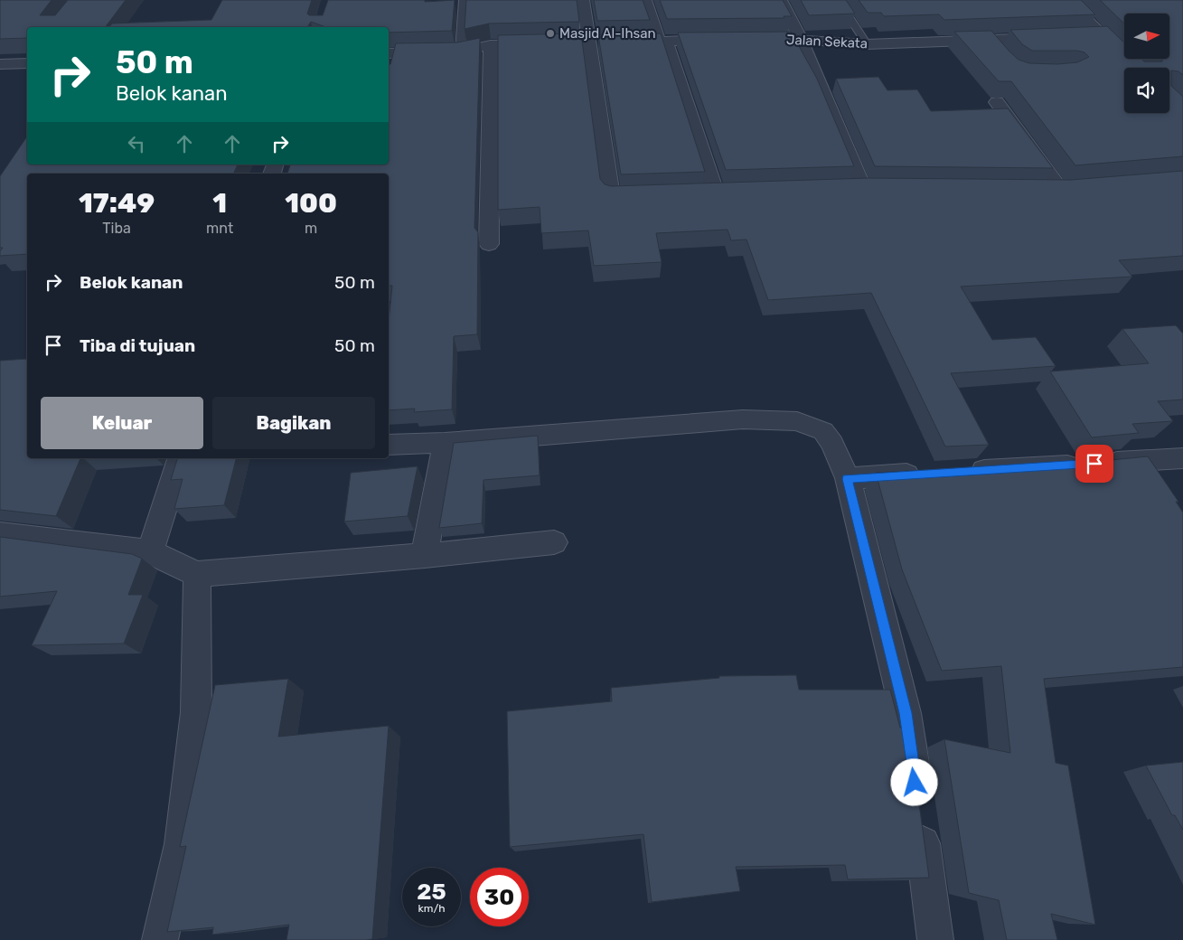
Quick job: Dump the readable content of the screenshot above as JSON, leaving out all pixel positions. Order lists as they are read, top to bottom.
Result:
{
  "streets": {
    "street": ["Jalan Sekata"]
  },
  "places": ["Masjid Al-Ihsan"],
  "north": "right",
  "page": {
    "turn": ["50 m", "Belok kanan"],
    "eta": [
      "17:49",
      "Tiba",
      "1",
      "mnt",
      "100",
      "m"
    ],
    "list": [
      {
        "name": "Belok kanan",
        "value": "50 m"
      },
      {
        "name": "Tiba di tujuan",
        "value": "50 m"
      }
    ],
    "buttons": ["Keluar", "Bagikan"],
    "speed": "25 km/h",
    "limit": "30"
  }
}
